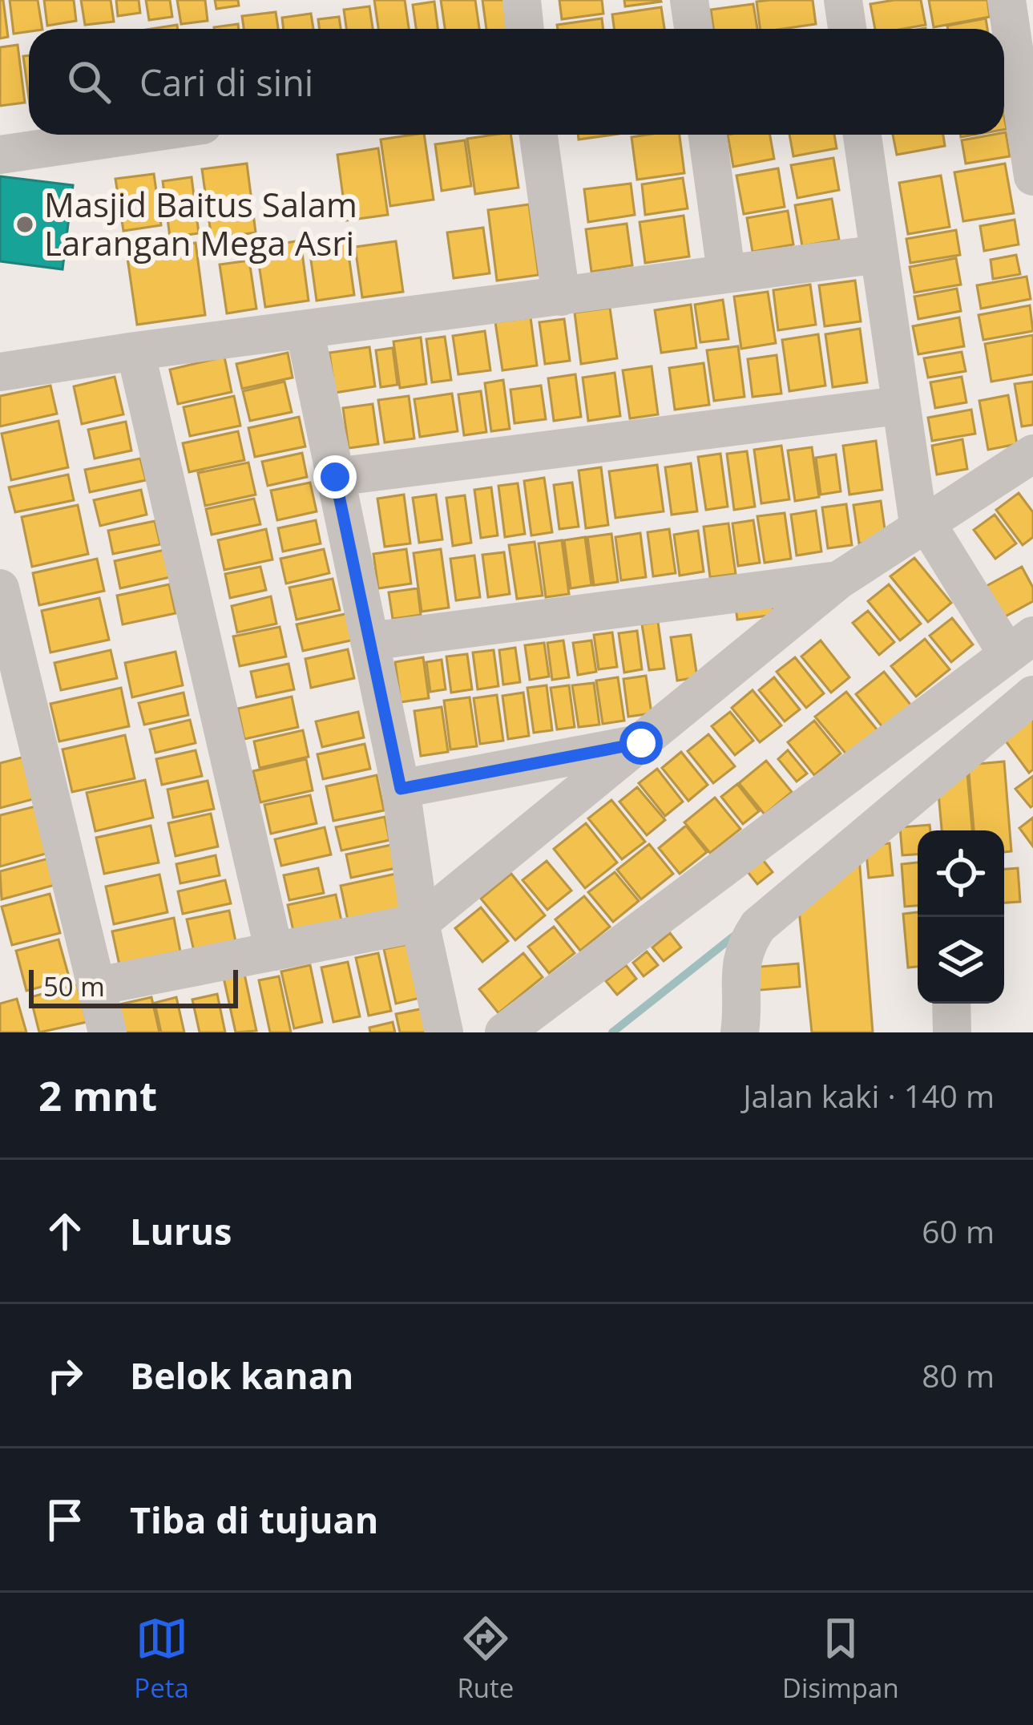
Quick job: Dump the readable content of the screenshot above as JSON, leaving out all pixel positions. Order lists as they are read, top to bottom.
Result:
{
  "places": ["Masjid Baitus Salam Larangan Mega Asri"],
  "scale_bar": "50 m",
  "page": {
    "search": "Cari di sini",
    "scale": "50 m",
    "heading": ["2 mnt", "Jalan kaki · 140 m"],
    "list": [
      ["Lurus", "60 m"],
      ["Belok kanan", "80 m"],
      "Tiba di tujuan"
    ],
    "nav": ["Peta", "Rute", "Disimpan"]
  }
}
